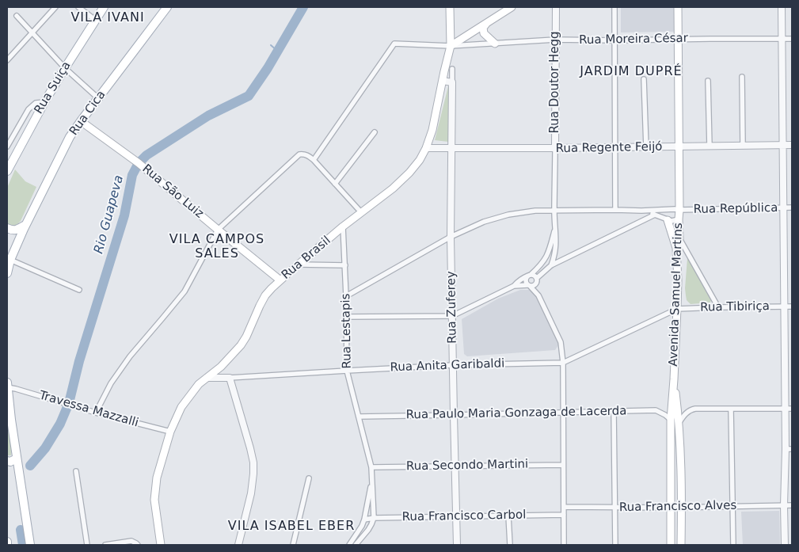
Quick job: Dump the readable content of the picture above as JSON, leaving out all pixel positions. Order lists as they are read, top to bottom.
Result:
{
  "streets": {
    "main road": [
      "Rua Suiça",
      "Rua Cica",
      "Rua São Luiz",
      "Rua Brasil",
      "Avenida Samuel Martins"
    ],
    "street": [
      "Rua Moreira César",
      "Rua Doutor Hegg",
      "Rua Regente Feijó",
      "Rua República",
      "Rua Zuferey",
      "Rua Tibiriça",
      "Rua Lestapis",
      "Rua Anita Garibaldi",
      "Travessa Mazzalli",
      "Rua Paulo Maria Gonzaga de Lacerda",
      "Rua Secondo Martini",
      "Rua Francisco Alves",
      "Rua Francisco Carbol"
    ]
  },
  "crossings": [
    ["Rua Moreira César", "Rua Doutor Hegg"],
    ["Rua Moreira César", "Rua Brasil"],
    ["Rua Moreira César", "Avenida Samuel Martins"],
    ["Rua Doutor Hegg", "Rua Regente Feijó"],
    ["Rua Doutor Hegg", "Rua Zuferey"],
    ["Rua Cica", "Rua São Luiz"],
    ["Rua Regente Feijó", "Rua Brasil"],
    ["Rua Regente Feijó", "Avenida Samuel Martins"],
    ["Rua Regente Feijó", "Rua Zuferey"],
    ["Rua São Luiz", "Rua Brasil"],
    ["Rua República", "Avenida Samuel Martins"],
    ["Rua Brasil", "Rua Lestapis"],
    ["Rua Brasil", "Rua Anita Garibaldi"],
    ["Rua Brasil", "Travessa Mazzalli"],
    ["Avenida Samuel Martins", "Rua Tibiriça"],
    ["Avenida Samuel Martins", "Rua Anita Garibaldi"],
    ["Avenida Samuel Martins", "Rua Paulo Maria Gonzaga de Lacerda"],
    ["Avenida Samuel Martins", "Rua Francisco Alves"],
    ["Rua Zuferey", "Rua Anita Garibaldi"],
    ["Rua Zuferey", "Rua Paulo Maria Gonzaga de Lacerda"],
    ["Rua Zuferey", "Rua Secondo Martini"],
    ["Rua Zuferey", "Rua Francisco Carbol"],
    ["Rua Tibiriça", "Rua Anita Garibaldi"],
    ["Rua Lestapis", "Rua Anita Garibaldi"],
    ["Rua Lestapis", "Rua Paulo Maria Gonzaga de Lacerda"],
    ["Rua Lestapis", "Rua Secondo Martini"],
    ["Rua Lestapis", "Rua Francisco Carbol"]
  ],
  "districts": [
    "VILA IVANI",
    "JARDIM DUPRÉ",
    "VILA CAMPOS SALES",
    "VILA ISABEL EBER"
  ],
  "water": ["Rio Guapeva"]
}
